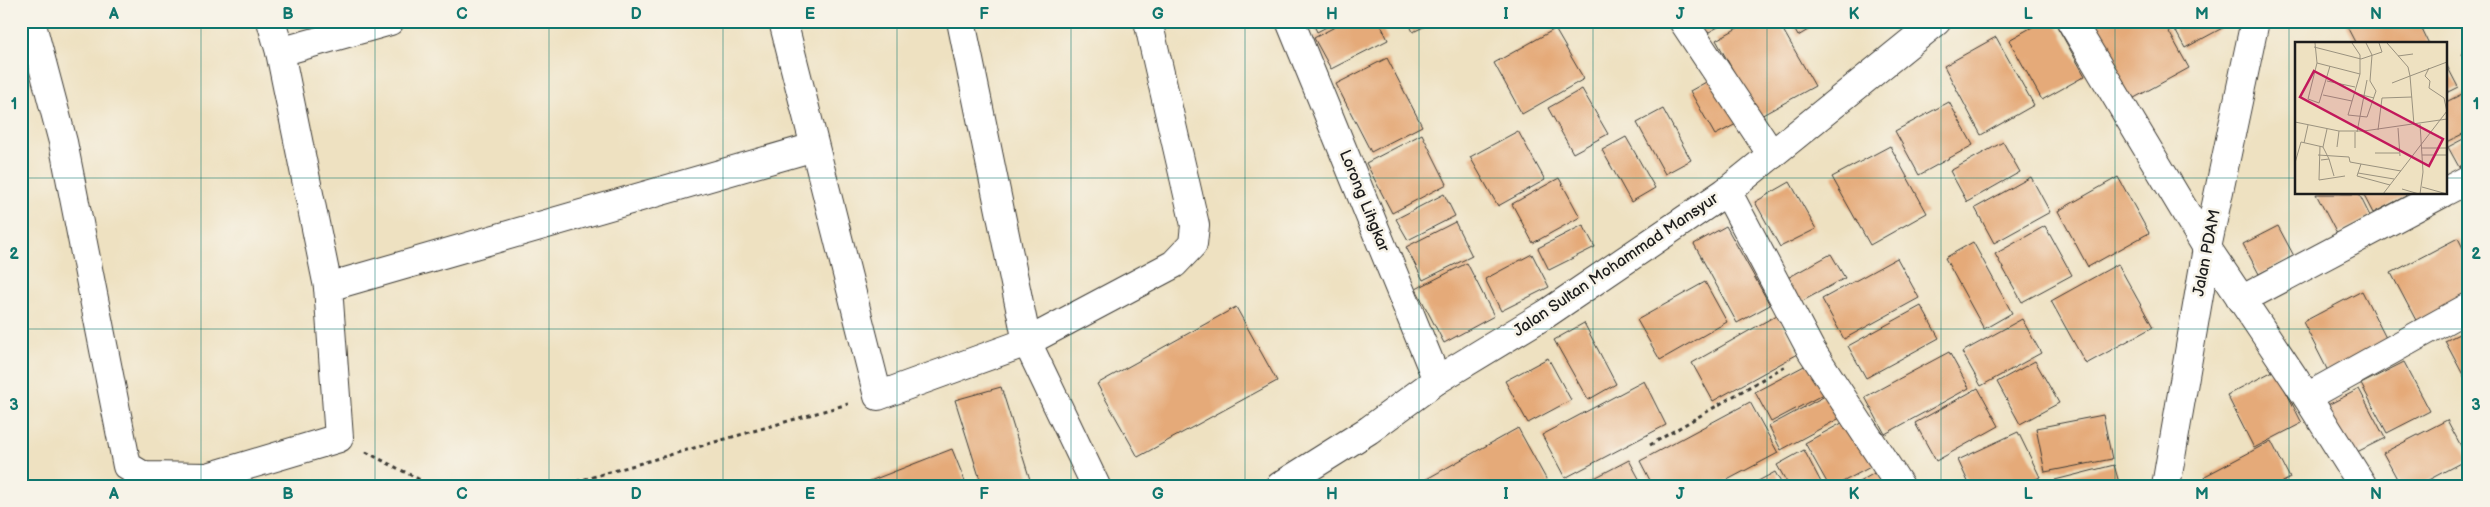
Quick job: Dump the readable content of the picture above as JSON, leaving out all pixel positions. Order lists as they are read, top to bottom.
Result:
{
  "streets": {
    "street": ["Lorong Lihgkar", "Jalan PDAM", "Jalan Sultan Mohammad Mansyur"]
  },
  "crossings": [
    ["Lorong Lihgkar", "Jalan Sultan Mohammad Mansyur"]
  ],
  "grid": {
    "columns": [
      "A",
      "B",
      "C",
      "D",
      "E",
      "F",
      "G",
      "H",
      "I",
      "J",
      "K",
      "L",
      "M",
      "N"
    ],
    "rows": ["1", "2", "3"]
  }
}
